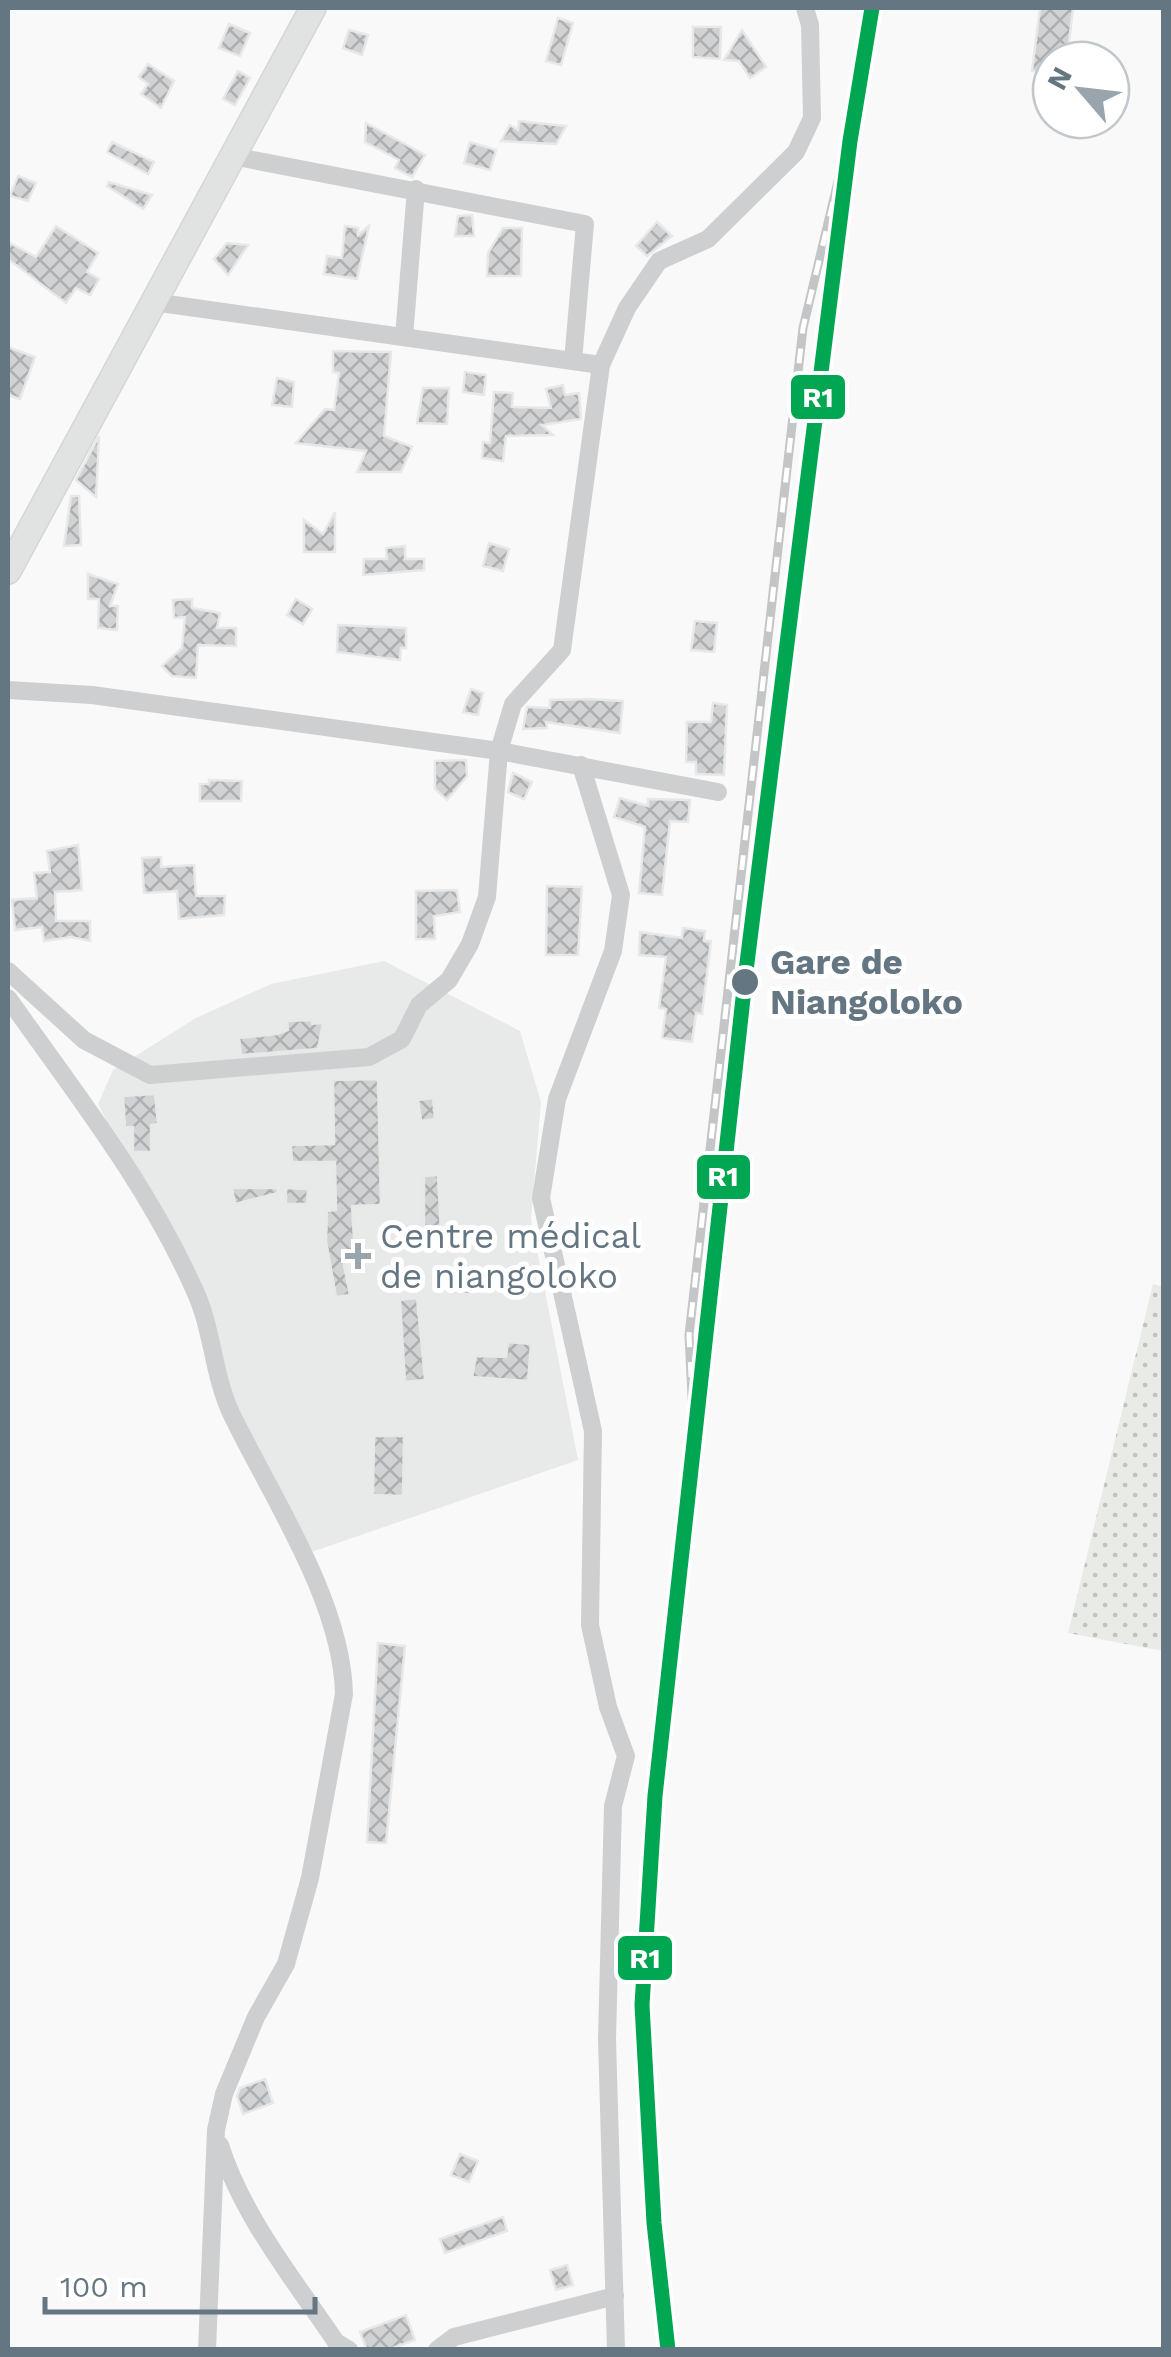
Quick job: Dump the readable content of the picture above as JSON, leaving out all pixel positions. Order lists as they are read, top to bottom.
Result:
{
  "places": {
    "other": ["Gare de Niangoloko"],
    "health": ["Centre médical de niangoloko"]
  },
  "lines": ["transit line R1"],
  "scale_bar": "100 m",
  "north": "top left"
}
